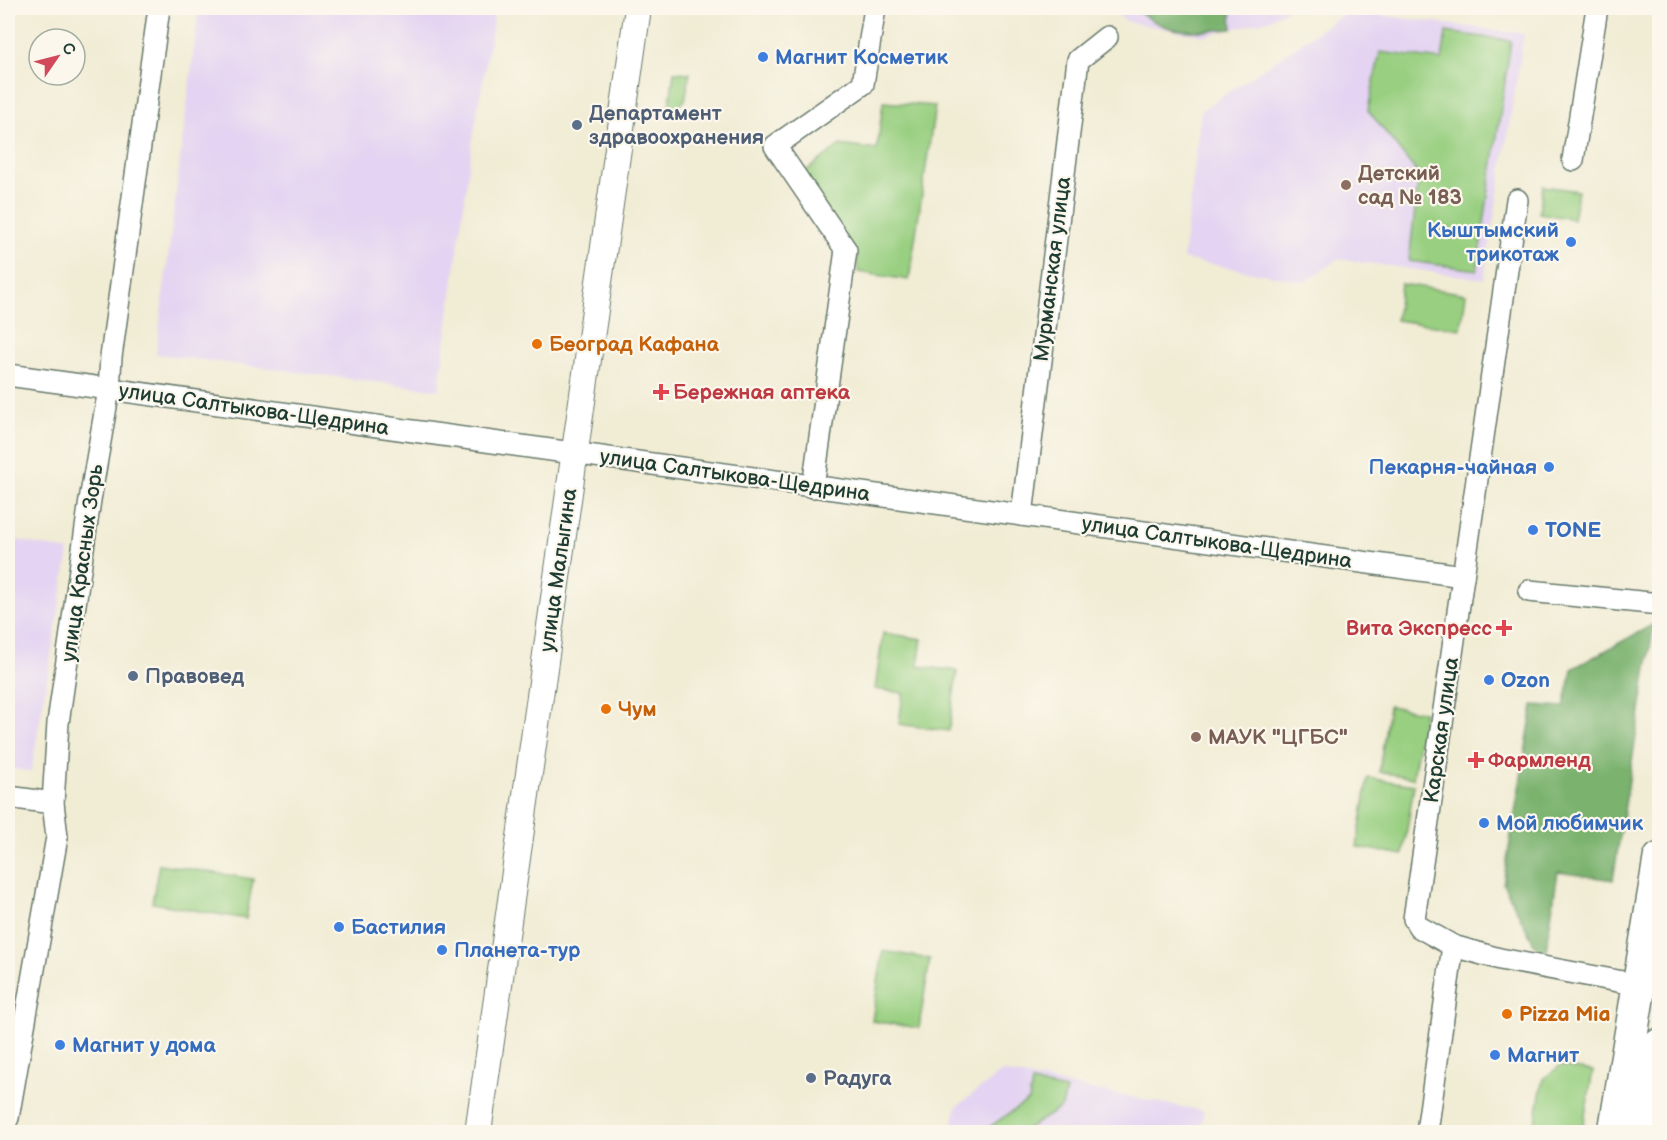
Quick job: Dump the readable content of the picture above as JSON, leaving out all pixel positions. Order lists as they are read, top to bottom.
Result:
{
  "streets": {
    "street": [
      "Мурманская улица",
      "улица Салтыкова-Щедрина",
      "улица Красных Зорь",
      "улица Малыгина",
      "Карская улица"
    ]
  },
  "crossings": [
    ["Мурманская улица", "улица Салтыкова-Щедрина"],
    ["улица Салтыкова-Щедрина", "улица Красных Зорь"],
    ["улица Салтыкова-Щедрина", "улица Малыгина"],
    ["улица Салтыкова-Щедрина", "Карская улица"]
  ],
  "places": {
    "other": [
      "Магнит Косметик",
      "Департамент здравоохранения",
      "Детский сад № 183",
      "Кыштымский трикотаж",
      "Београд Кафана",
      "Пекарня-чайная",
      "TONE",
      "Правовед",
      "Ozon",
      "Чум",
      "МАУК \"ЦГБС\"",
      "Мой любимчик",
      "Бастилия",
      "Планета-тур",
      "Pizza Mia",
      "Магнит у дома",
      "Магнит",
      "Радуга"
    ],
    "health": ["Бережная аптека", "Вита Экспресс", "Фармленд"]
  },
  "north": "top right"
}
